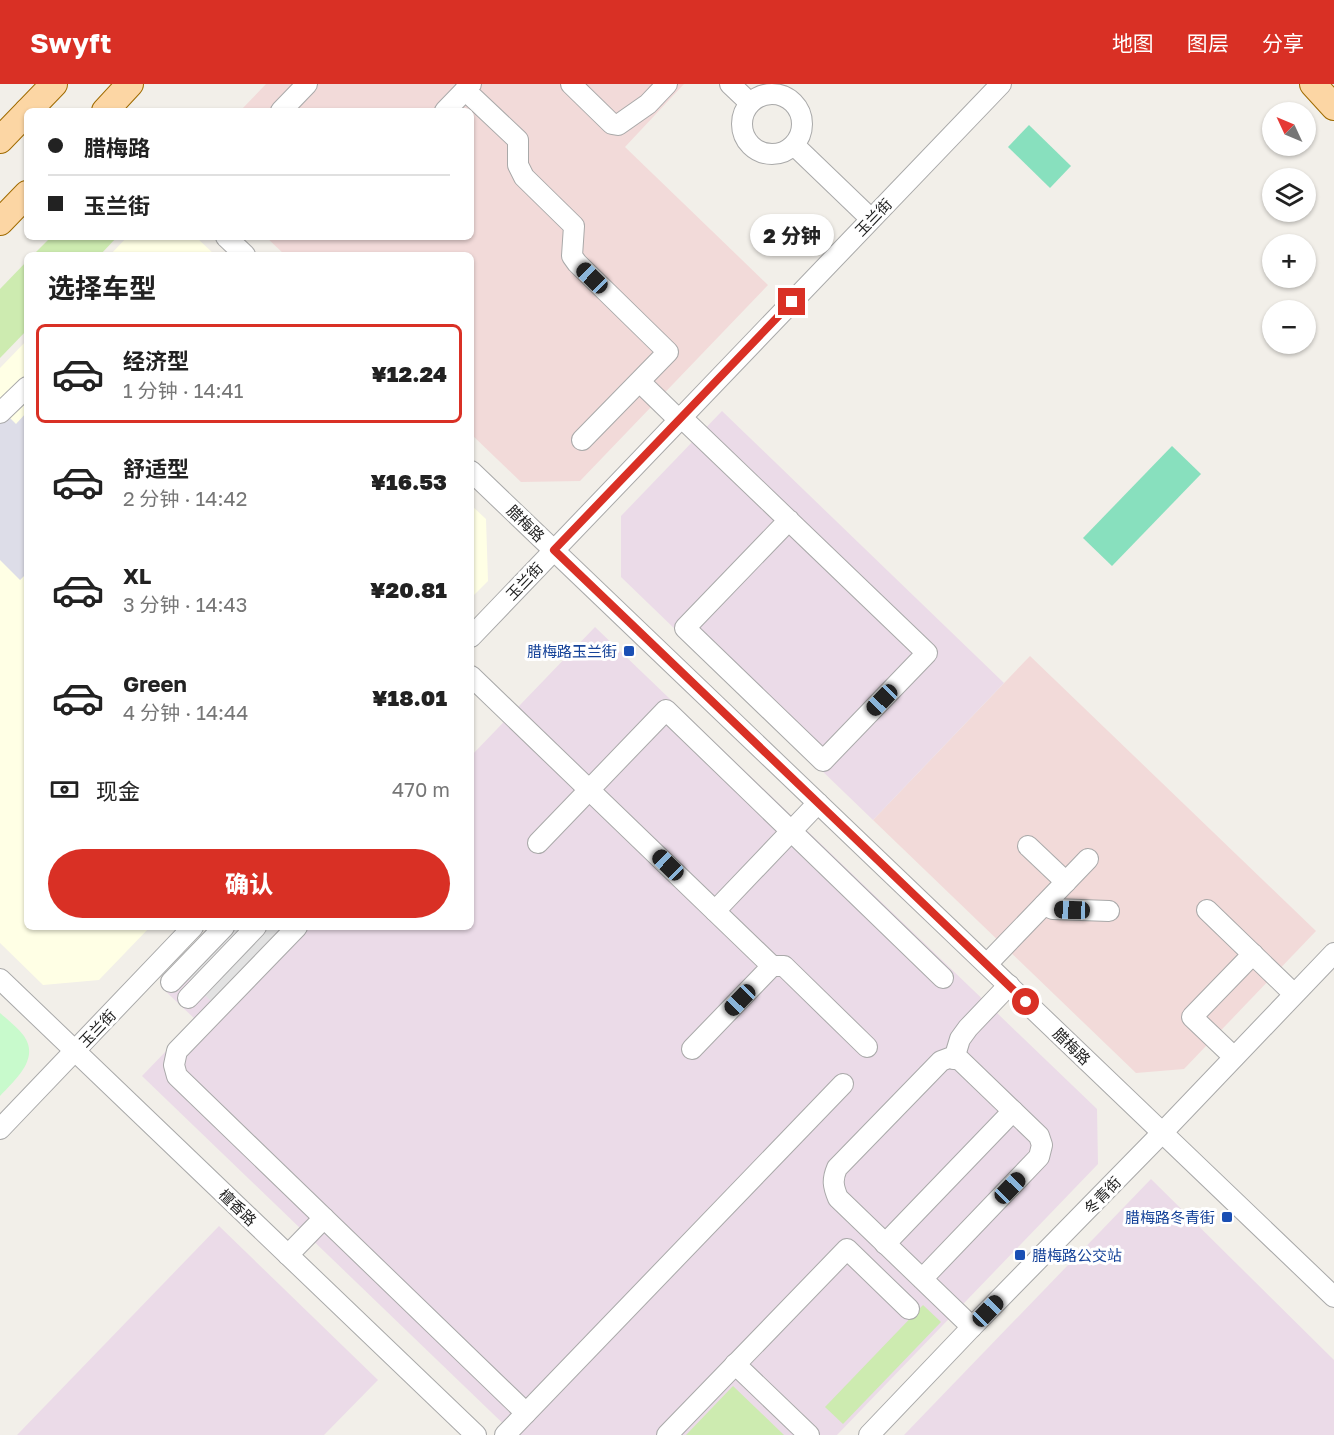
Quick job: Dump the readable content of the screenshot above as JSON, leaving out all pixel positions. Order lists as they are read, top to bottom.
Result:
{
  "streets": {
    "street": [
      "玉兰街",
      "腊梅路",
      "冬青街",
      "檀香路"
    ]
  },
  "crossings": [
    ["玉兰街", "腊梅路"],
    ["玉兰街", "檀香路"],
    ["腊梅路", "冬青街"]
  ],
  "places": {
    "transit": ["腊梅路玉兰街", "腊梅路冬青街", "腊梅路公交站"]
  },
  "north": "top left",
  "page": {
    "header": "Swyft",
    "nav": ["地图", "图层", "分享"],
    "map_buttons": ["+", "−"],
    "banner": ["腊梅路", "玉兰街"],
    "bubble": "2 分钟",
    "heading": "选择车型",
    "list": [
      {
        "name": "经济型",
        "note": "1 分钟 · 14:41",
        "value": "¥12.24"
      },
      {
        "name": "舒适型",
        "note": "2 分钟 · 14:42",
        "value": "¥16.53"
      },
      {
        "name": "XL",
        "note": "3 分钟 · 14:43",
        "value": "¥20.81"
      },
      {
        "name": "Green",
        "note": "4 分钟 · 14:44",
        "value": "¥18.01"
      }
    ],
    "pay": ["现金", "470 m"],
    "buttons": "确认"
  }
}
